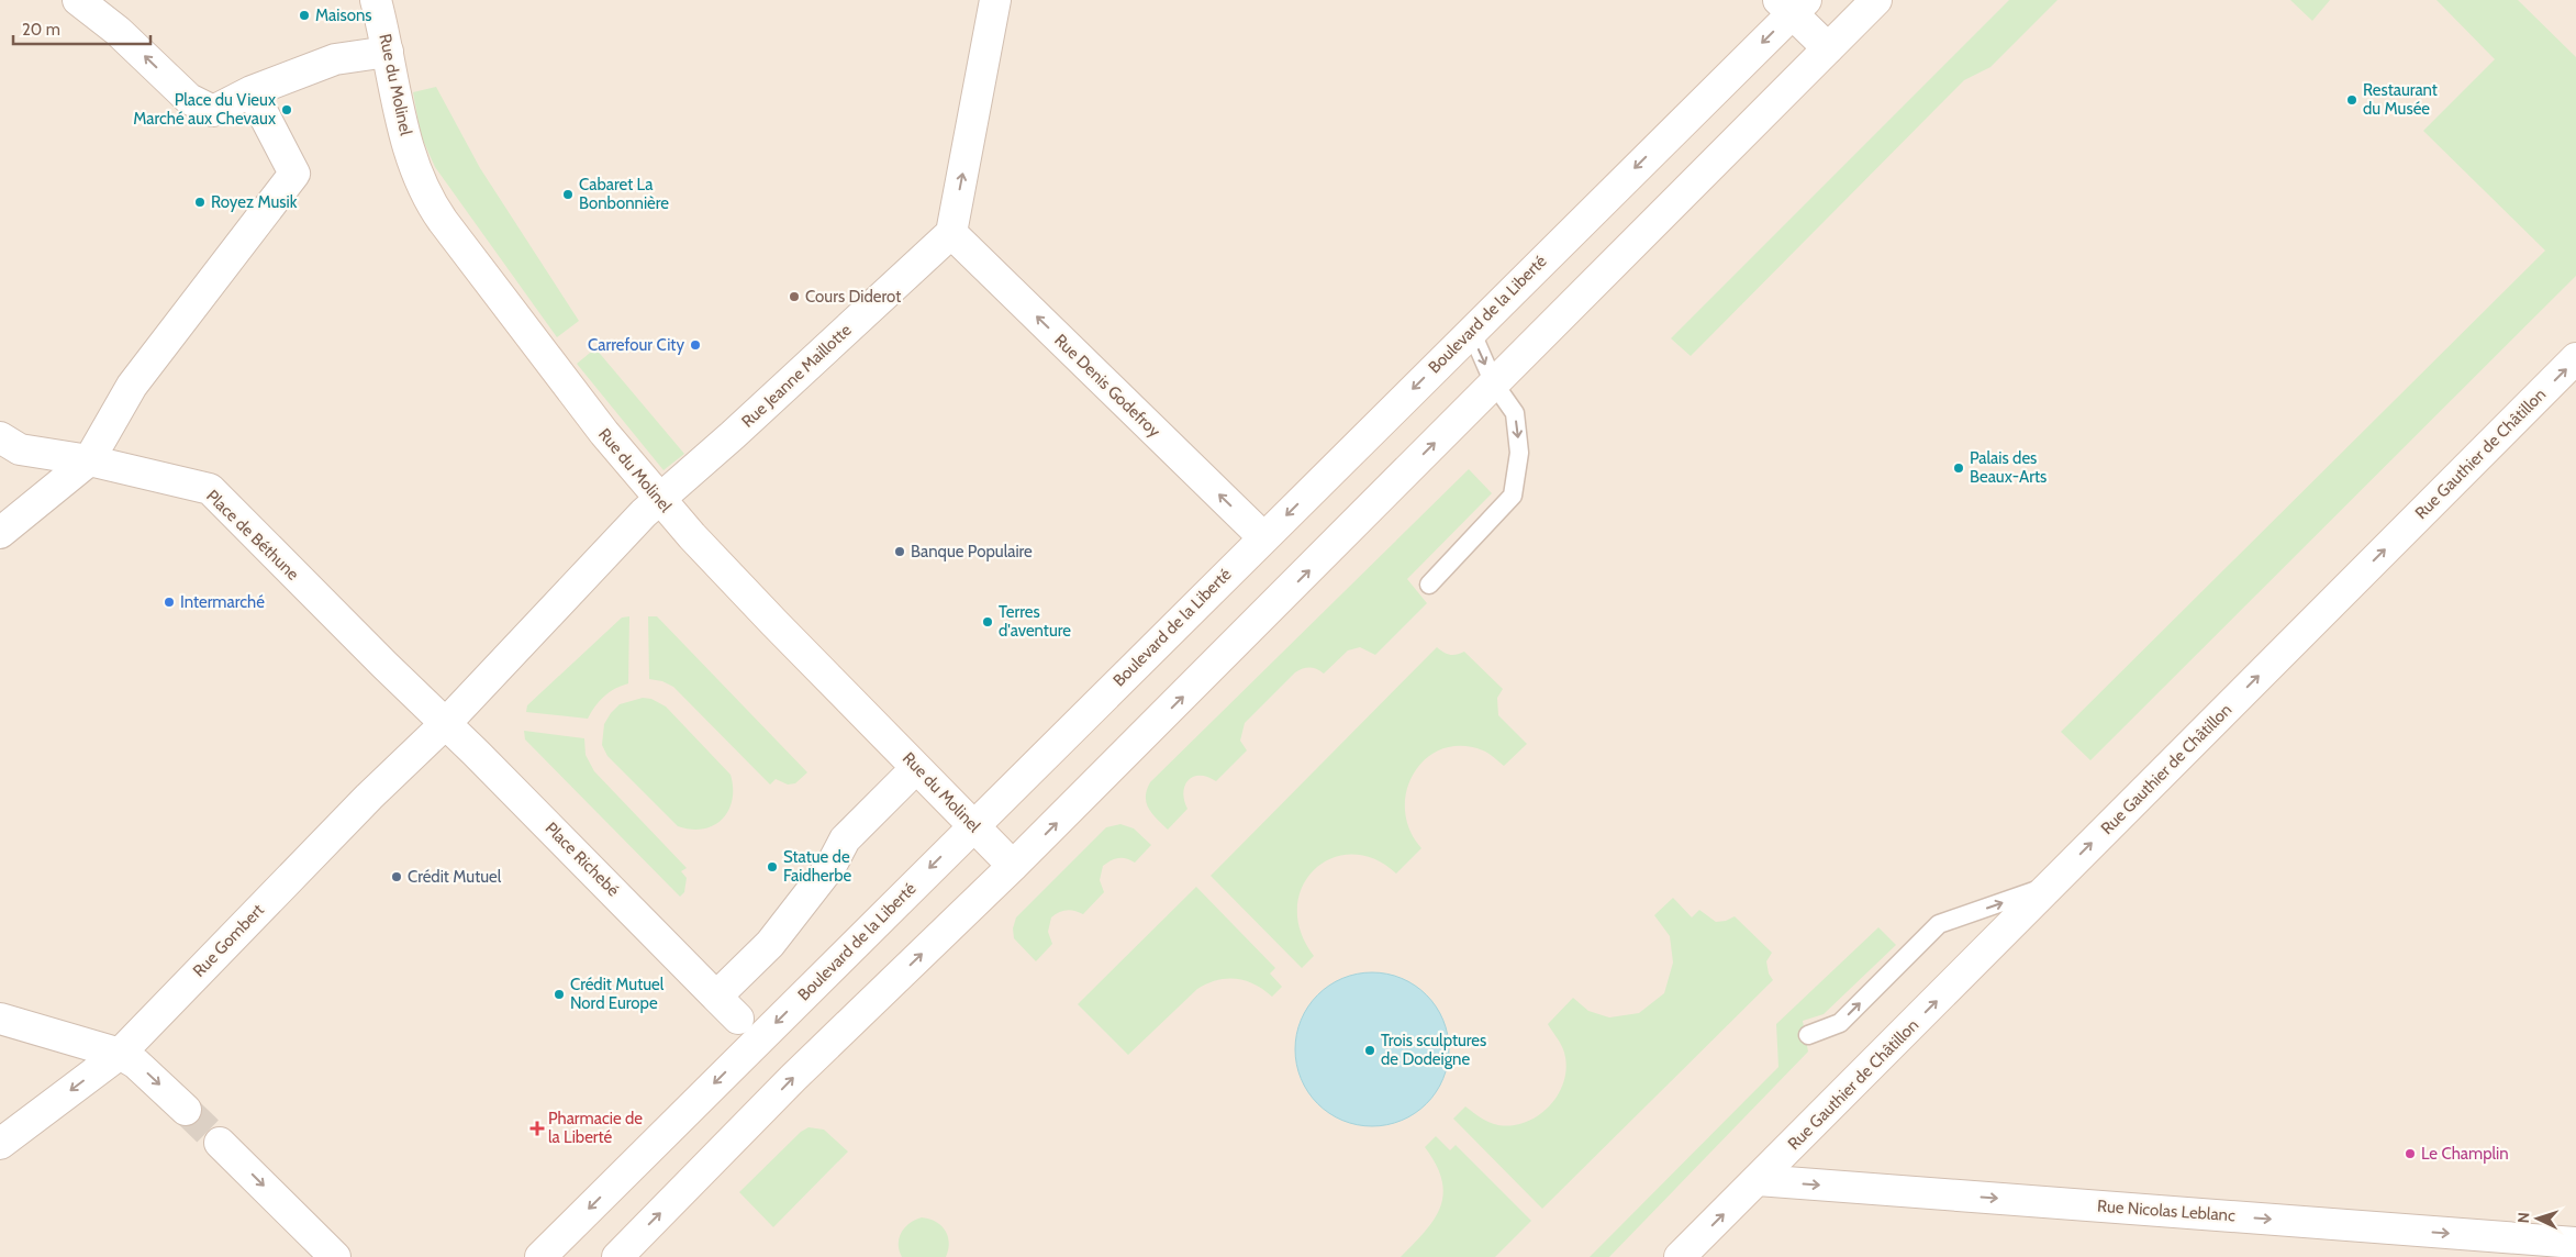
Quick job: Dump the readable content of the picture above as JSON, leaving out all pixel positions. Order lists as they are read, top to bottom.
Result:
{
  "streets": {
    "street": [
      "Rue du Molinel",
      "Boulevard de la Liberté",
      "Rue Jeanne Maillotte",
      "Rue Denis Godefroy",
      "Rue Gauthier de Châtillon",
      "Place de Béthune",
      "Place Richebé",
      "Rue Gombert",
      "Rue Nicolas Leblanc"
    ]
  },
  "crossings": [
    ["Rue du Molinel", "Boulevard de la Liberté"],
    ["Rue du Molinel", "Rue Jeanne Maillotte"],
    ["Boulevard de la Liberté", "Rue Denis Godefroy"],
    ["Rue Jeanne Maillotte", "Rue Denis Godefroy"],
    ["Rue Gauthier de Châtillon", "Rue Nicolas Leblanc"],
    ["Place de Béthune", "Place Richebé"],
    ["Place Richebé", "Rue Gombert"]
  ],
  "one_way": ["Rue Denis Godefroy", "Rue Gauthier de Châtillon", "Rue Nicolas Leblanc"],
  "places": {
    "other": [
      "Maisons",
      "Restaurant du Musée",
      "Place du Vieux Marché aux Chevaux",
      "Cabaret La Bonbonnière",
      "Royez Musik",
      "Cours Diderot",
      "Carrefour City",
      "Palais des Beaux-Arts",
      "Banque Populaire",
      "Intermarché",
      "Terres d'aventure",
      "Statue de Faidherbe",
      "Crédit Mutuel",
      "Crédit Mutuel Nord Europe",
      "Trois sculptures de Dodeigne",
      "Le Champlin"
    ],
    "health": ["Pharmacie de la Liberté"]
  },
  "scale_bar": "20 m",
  "north": "left"
}
